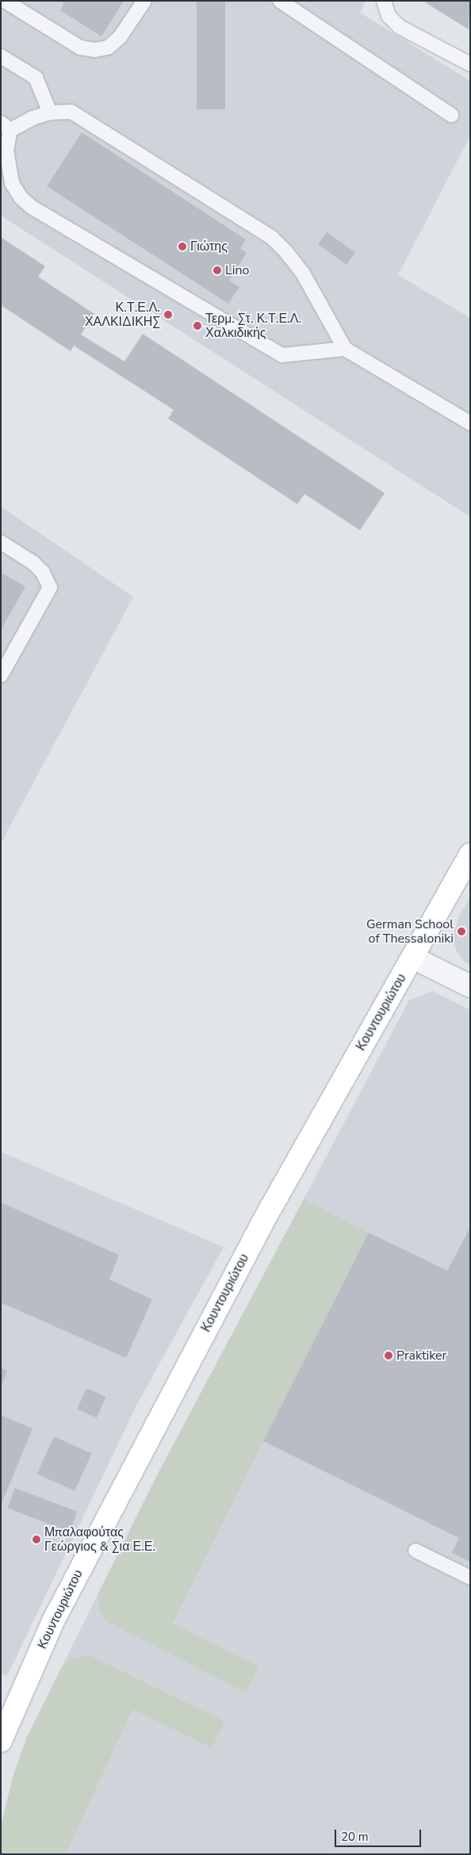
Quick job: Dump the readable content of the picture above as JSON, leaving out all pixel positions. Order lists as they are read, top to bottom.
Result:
{
  "streets": {
    "street": ["Κουντουριώτου"]
  },
  "places": [
    "Γιώτης",
    "Lino",
    "Κ.Τ.Ε.Λ. ΧΑΛΚΙΔΙΚΗΣ",
    "Τερμ. Στ. Κ.Τ.Ε.Λ. Χαλκιδικής",
    "German School of Thessaloniki",
    "Praktiker",
    "Μπαλαφούτας Γεώργιος & Σια Ε.Ε."
  ],
  "scale_bar": "20 m"
}
